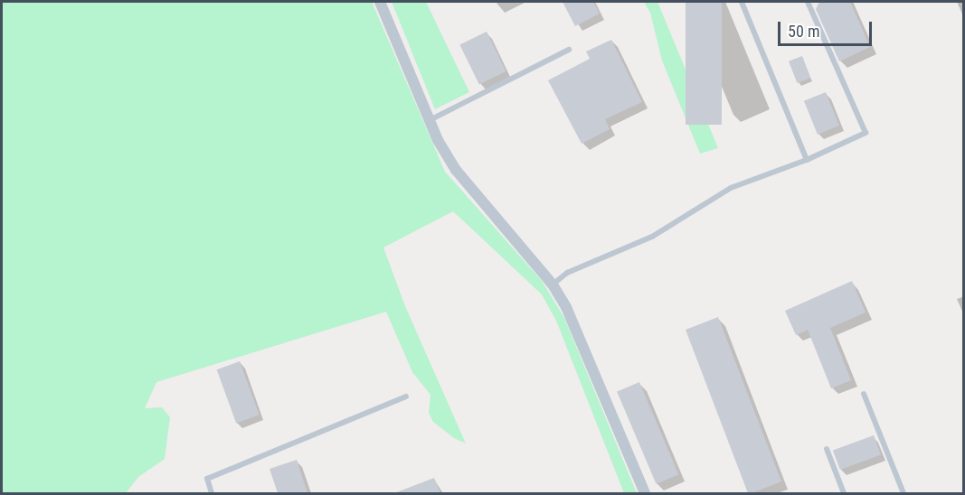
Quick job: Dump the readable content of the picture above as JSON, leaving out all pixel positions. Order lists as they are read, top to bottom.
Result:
{
  "scale_bar": "50 m"
}
